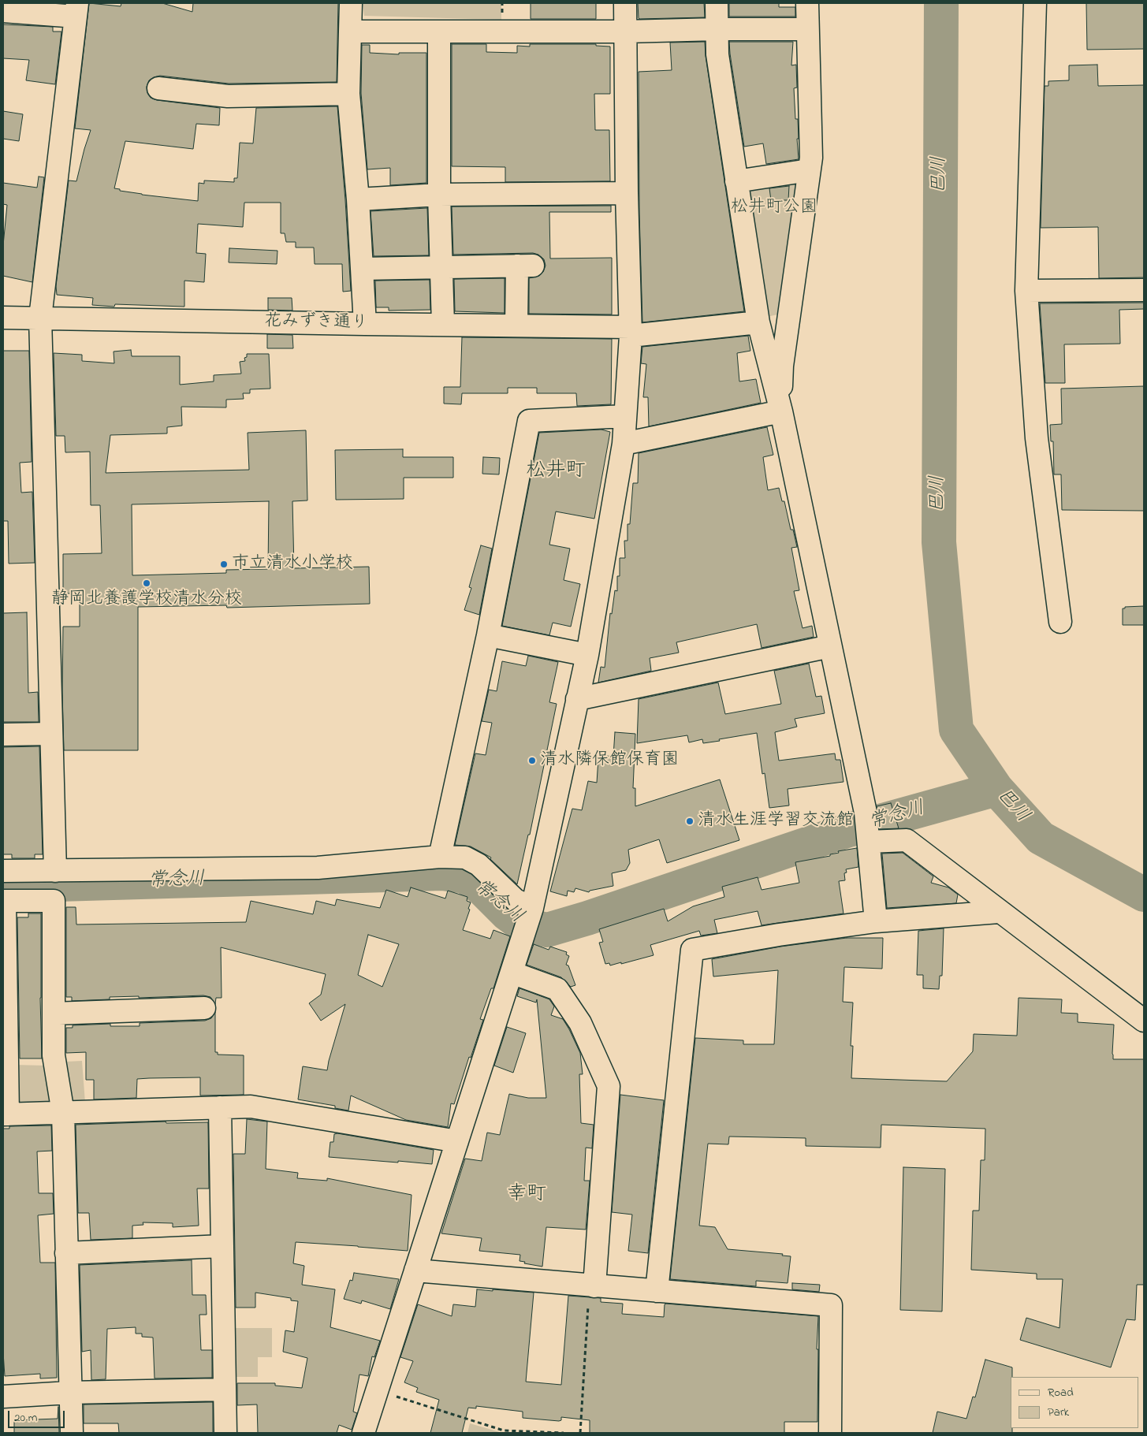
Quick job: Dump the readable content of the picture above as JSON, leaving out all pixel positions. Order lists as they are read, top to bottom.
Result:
{
  "streets": {
    "street": ["花みずき通り"]
  },
  "districts": ["松井町", "幸町"],
  "water": ["巴川", "常念川"],
  "parks": ["松井町公園"],
  "places": [
    "市立清水小学校",
    "静岡北養護学校清水分校",
    "清水隣保館保育園",
    "清水生涯学習交流館"
  ],
  "legend": ["Road", "Park"],
  "scale_bar": "20 m"
}
